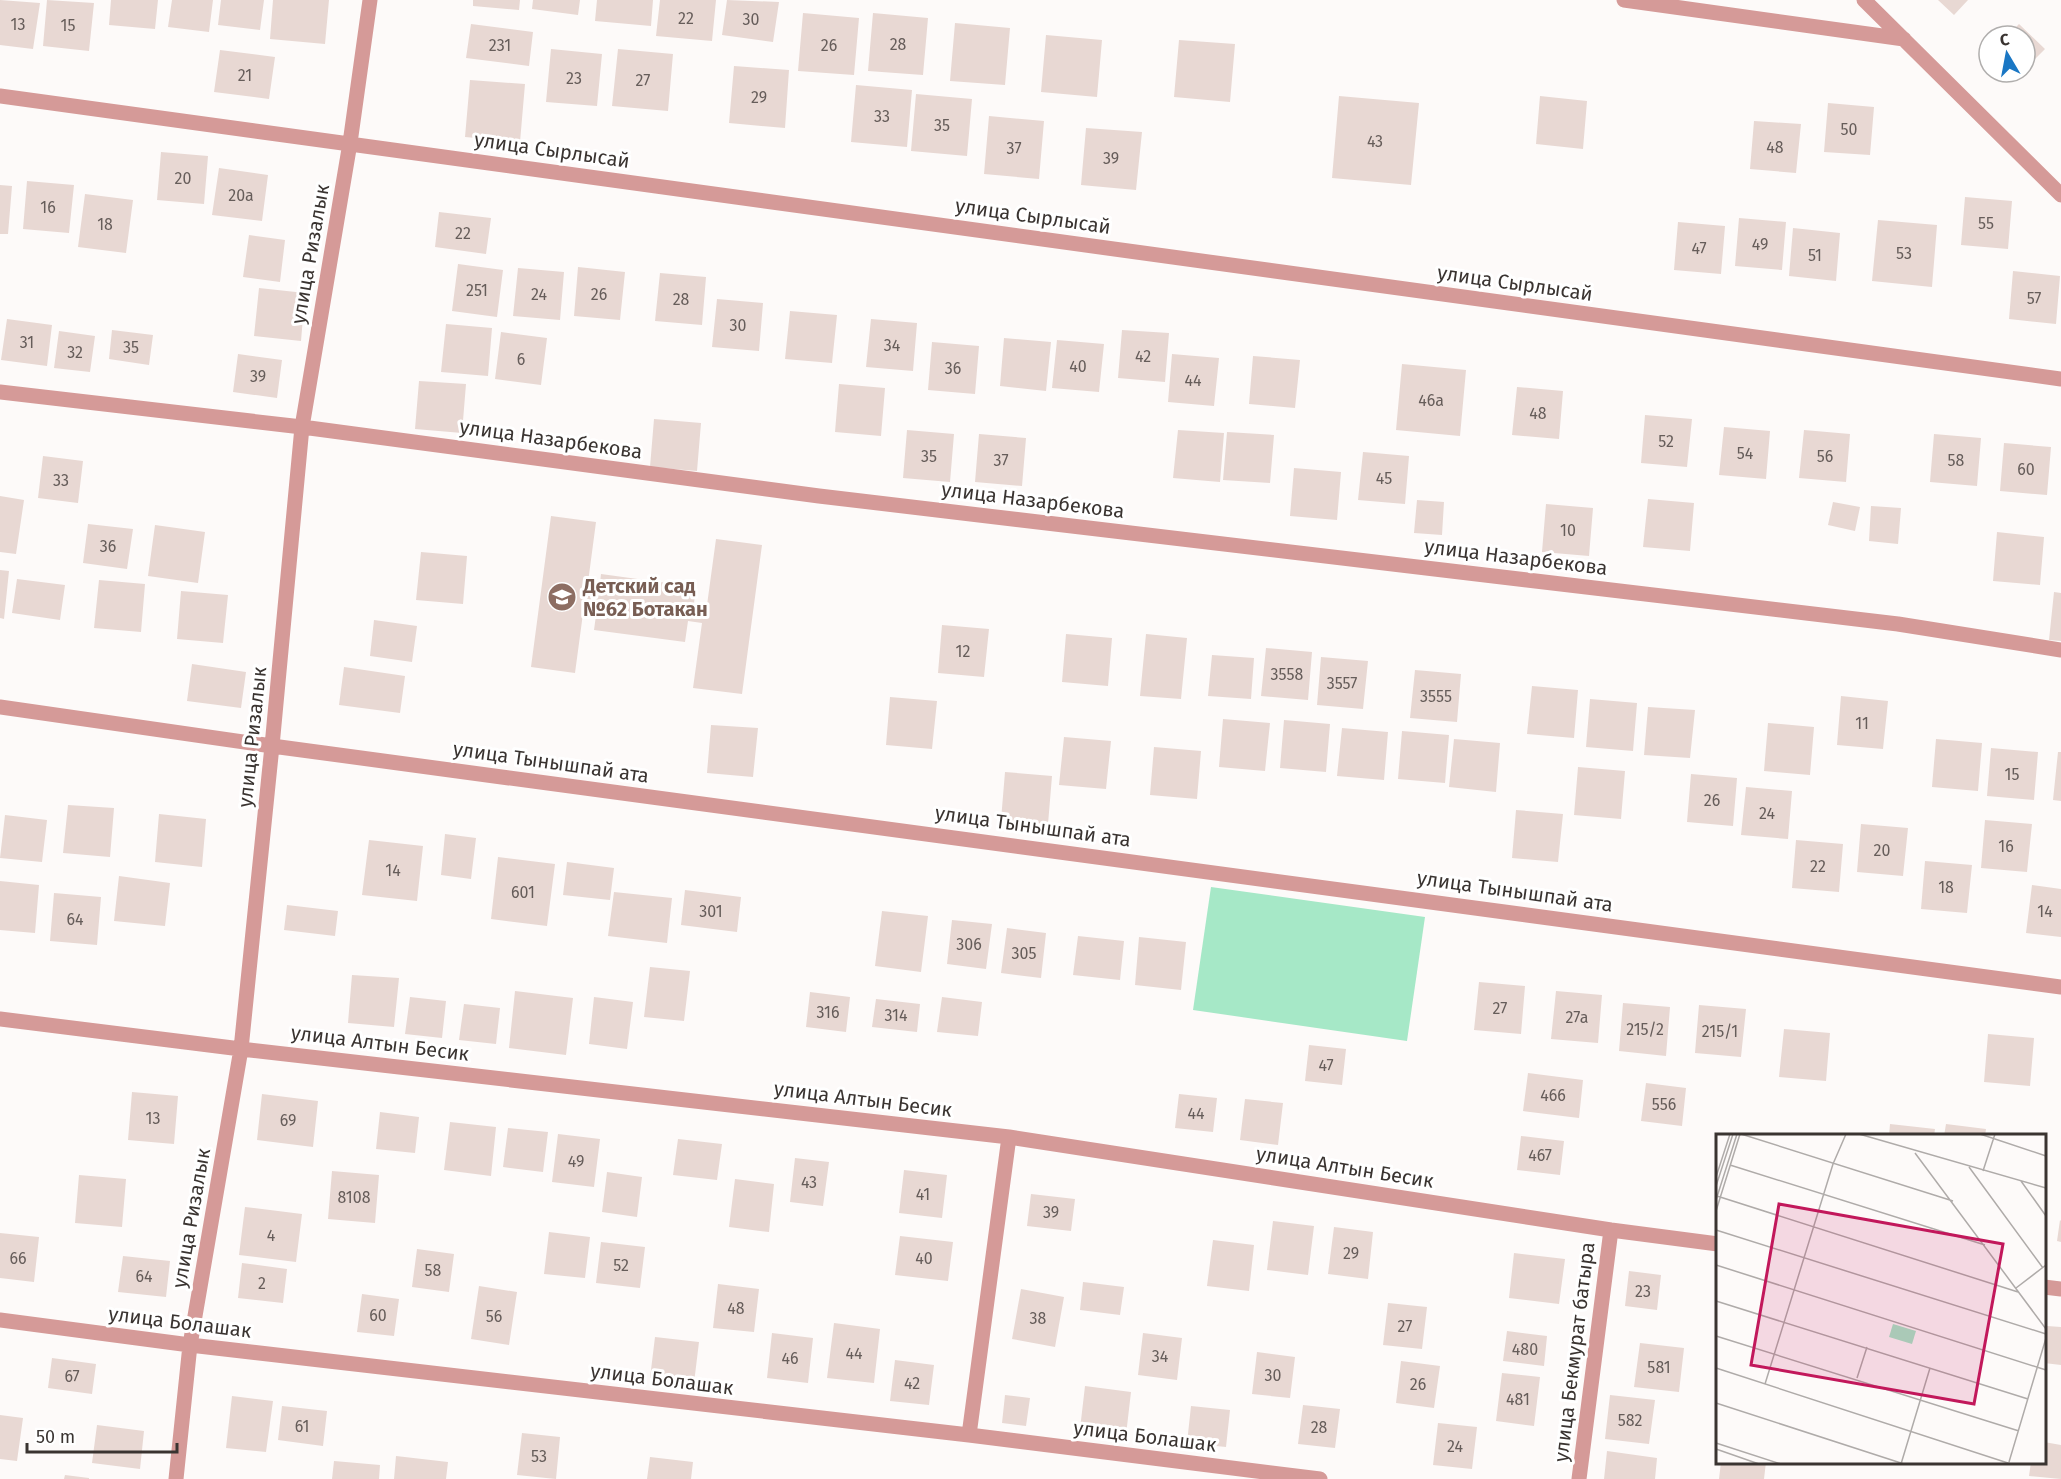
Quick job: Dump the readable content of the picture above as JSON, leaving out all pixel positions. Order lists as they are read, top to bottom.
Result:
{
  "streets": {
    "street": [
      "улица Сырлысай",
      "улица Ризалык",
      "улица Назарбекова",
      "улица Тынышпай ата",
      "улица Алтын Бесик",
      "улица Болашак",
      "улица Бекмурат батыра"
    ]
  },
  "crossings": [
    ["улица Сырлысай", "улица Ризалык"],
    ["улица Ризалык", "улица Назарбекова"],
    ["улица Ризалык", "улица Тынышпай ата"],
    ["улица Ризалык", "улица Алтын Бесик"],
    ["улица Ризалык", "улица Болашак"],
    ["улица Алтын Бесик", "улица Бекмурат батыра"]
  ],
  "places": {
    "school or university": ["Детский сад №62 Ботакан"]
  },
  "house_numbers": [
    "22",
    "30",
    "13",
    "15",
    "28",
    "231",
    "26",
    "21",
    "23",
    "27",
    "29",
    "33",
    "35",
    "50",
    "43",
    "48",
    "37",
    "39",
    "20",
    "20а",
    "16",
    "55",
    "18",
    "22",
    "49",
    "47",
    "53",
    "51",
    "251",
    "24",
    "26",
    "57",
    "28",
    "30",
    "31",
    "34",
    "35",
    "32",
    "42",
    "6",
    "40",
    "36",
    "39",
    "44",
    "46а",
    "48",
    "52",
    "54",
    "35",
    "56",
    "37",
    "58",
    "60",
    "45",
    "33",
    "10",
    "36",
    "12",
    "3558",
    "3557",
    "3555",
    "11",
    "15",
    "26",
    "24",
    "16",
    "20",
    "22",
    "14",
    "18",
    "601",
    "301",
    "14",
    "64",
    "306",
    "305",
    "27",
    "316",
    "314",
    "27а",
    "215/2",
    "215/1",
    "47",
    "466",
    "556",
    "44",
    "13",
    "69",
    "467",
    "49",
    "43",
    "41",
    "8108",
    "39",
    "4",
    "29",
    "66",
    "40",
    "52",
    "58",
    "64",
    "2",
    "23",
    "48",
    "60",
    "56",
    "38",
    "27",
    "480",
    "44",
    "34",
    "46",
    "581",
    "30",
    "67",
    "42",
    "26",
    "481",
    "582",
    "61",
    "28",
    "24",
    "53"
  ],
  "scale_bar": "50 m",
  "north": "top"
}
